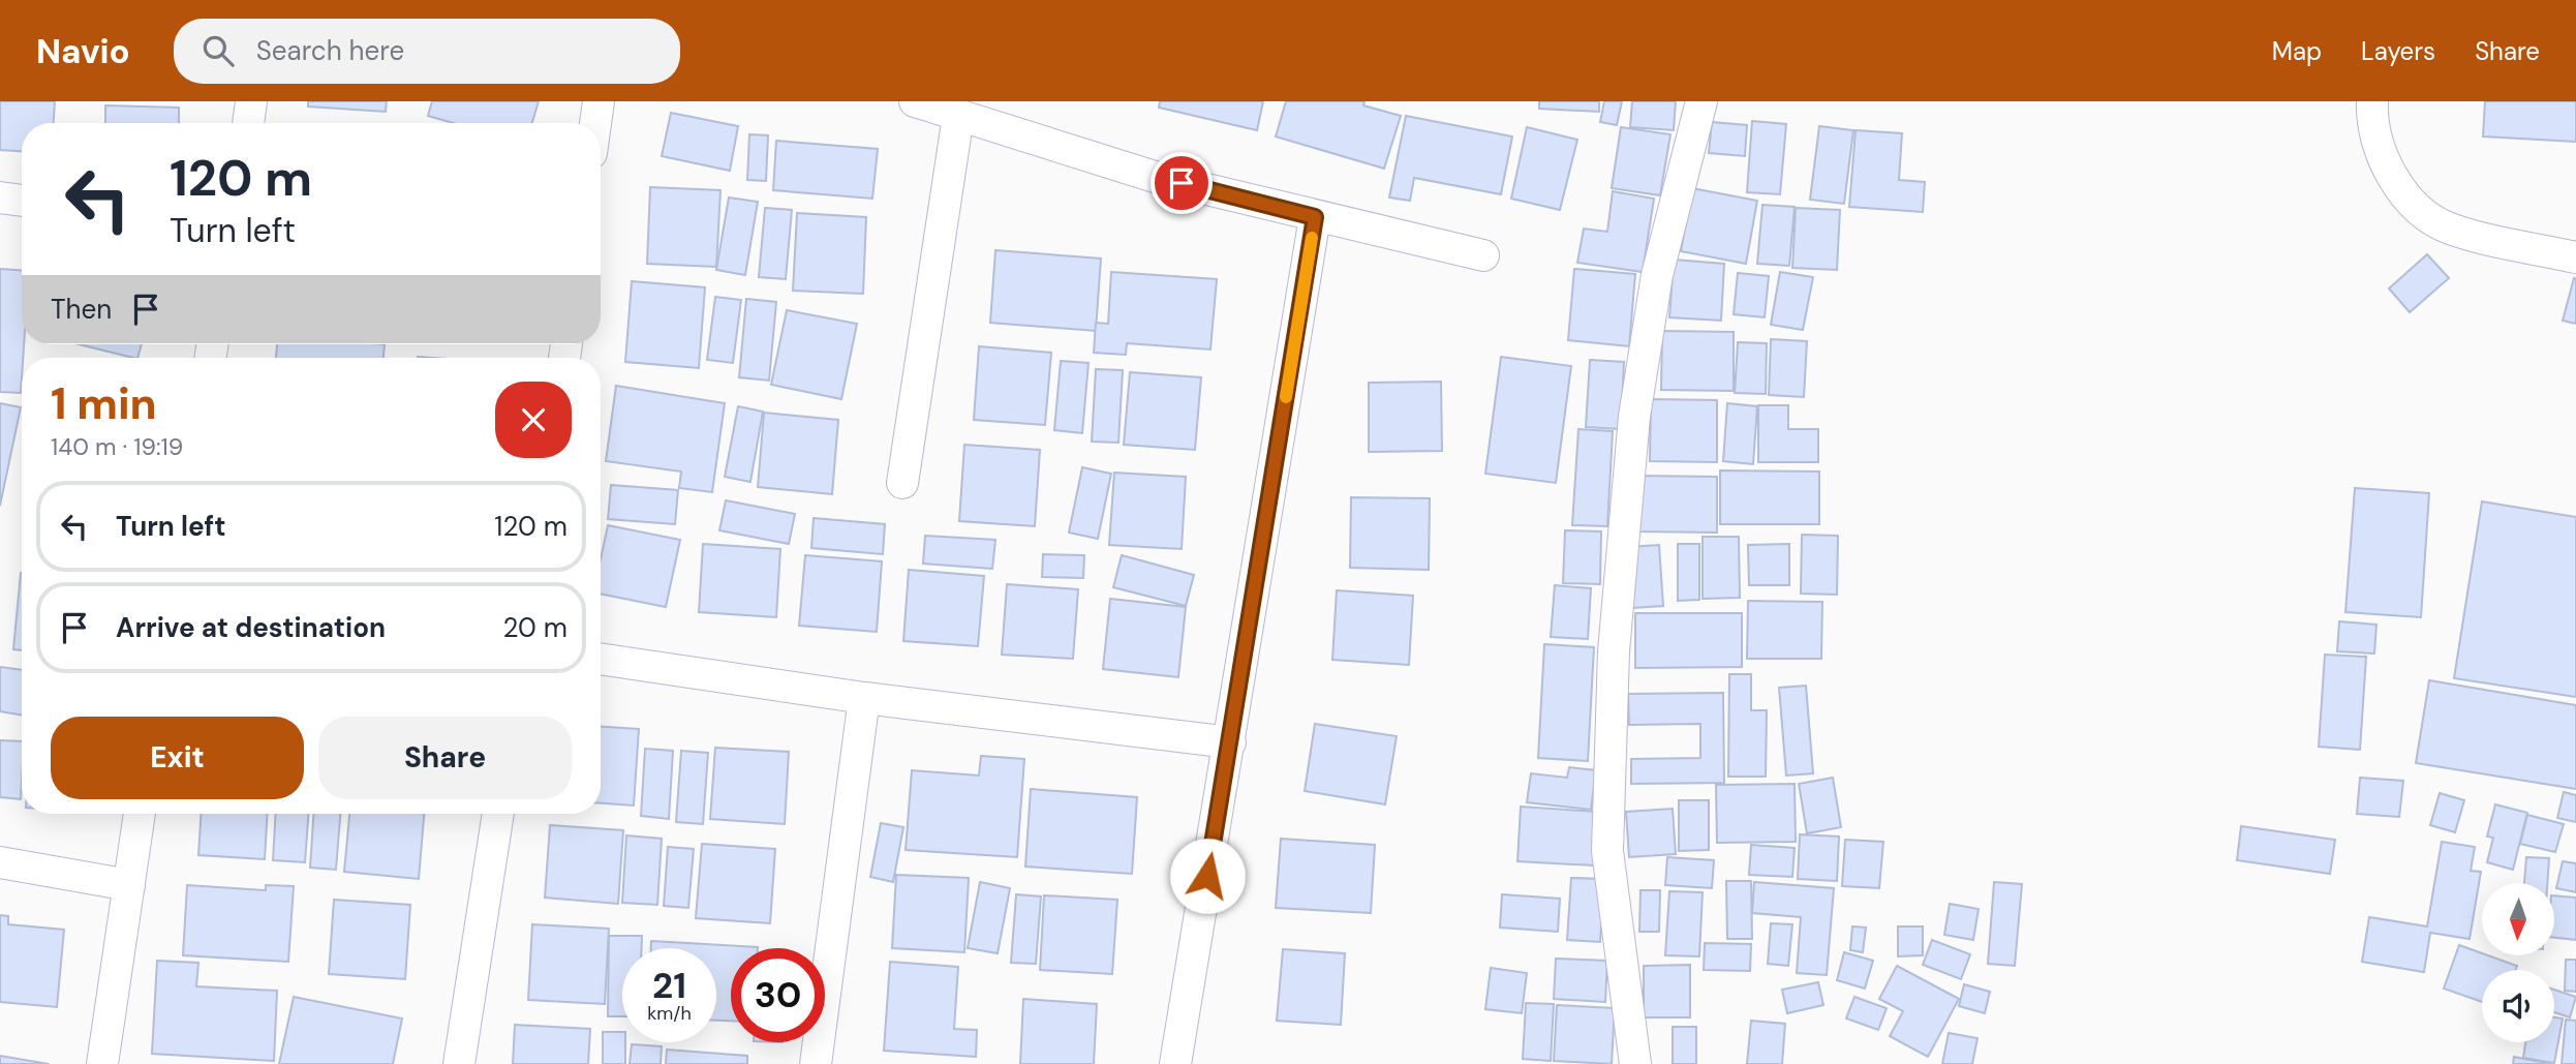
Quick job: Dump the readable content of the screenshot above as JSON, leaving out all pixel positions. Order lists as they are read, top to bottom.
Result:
{
  "north": "bottom",
  "page": {
    "header": "Navio",
    "search": "Search here",
    "nav": ["Map", "Layers", "Share"],
    "turn": ["120 m", "Turn left"],
    "then": "Then",
    "heading": ["1 min", "140 m · 19:19"],
    "list": [
      {
        "name": "Turn left",
        "value": "120 m"
      },
      {
        "name": "Arrive at destination",
        "value": "20 m"
      }
    ],
    "buttons": ["Exit", "Share"],
    "speed": "21 km/h",
    "limit": "30"
  }
}
